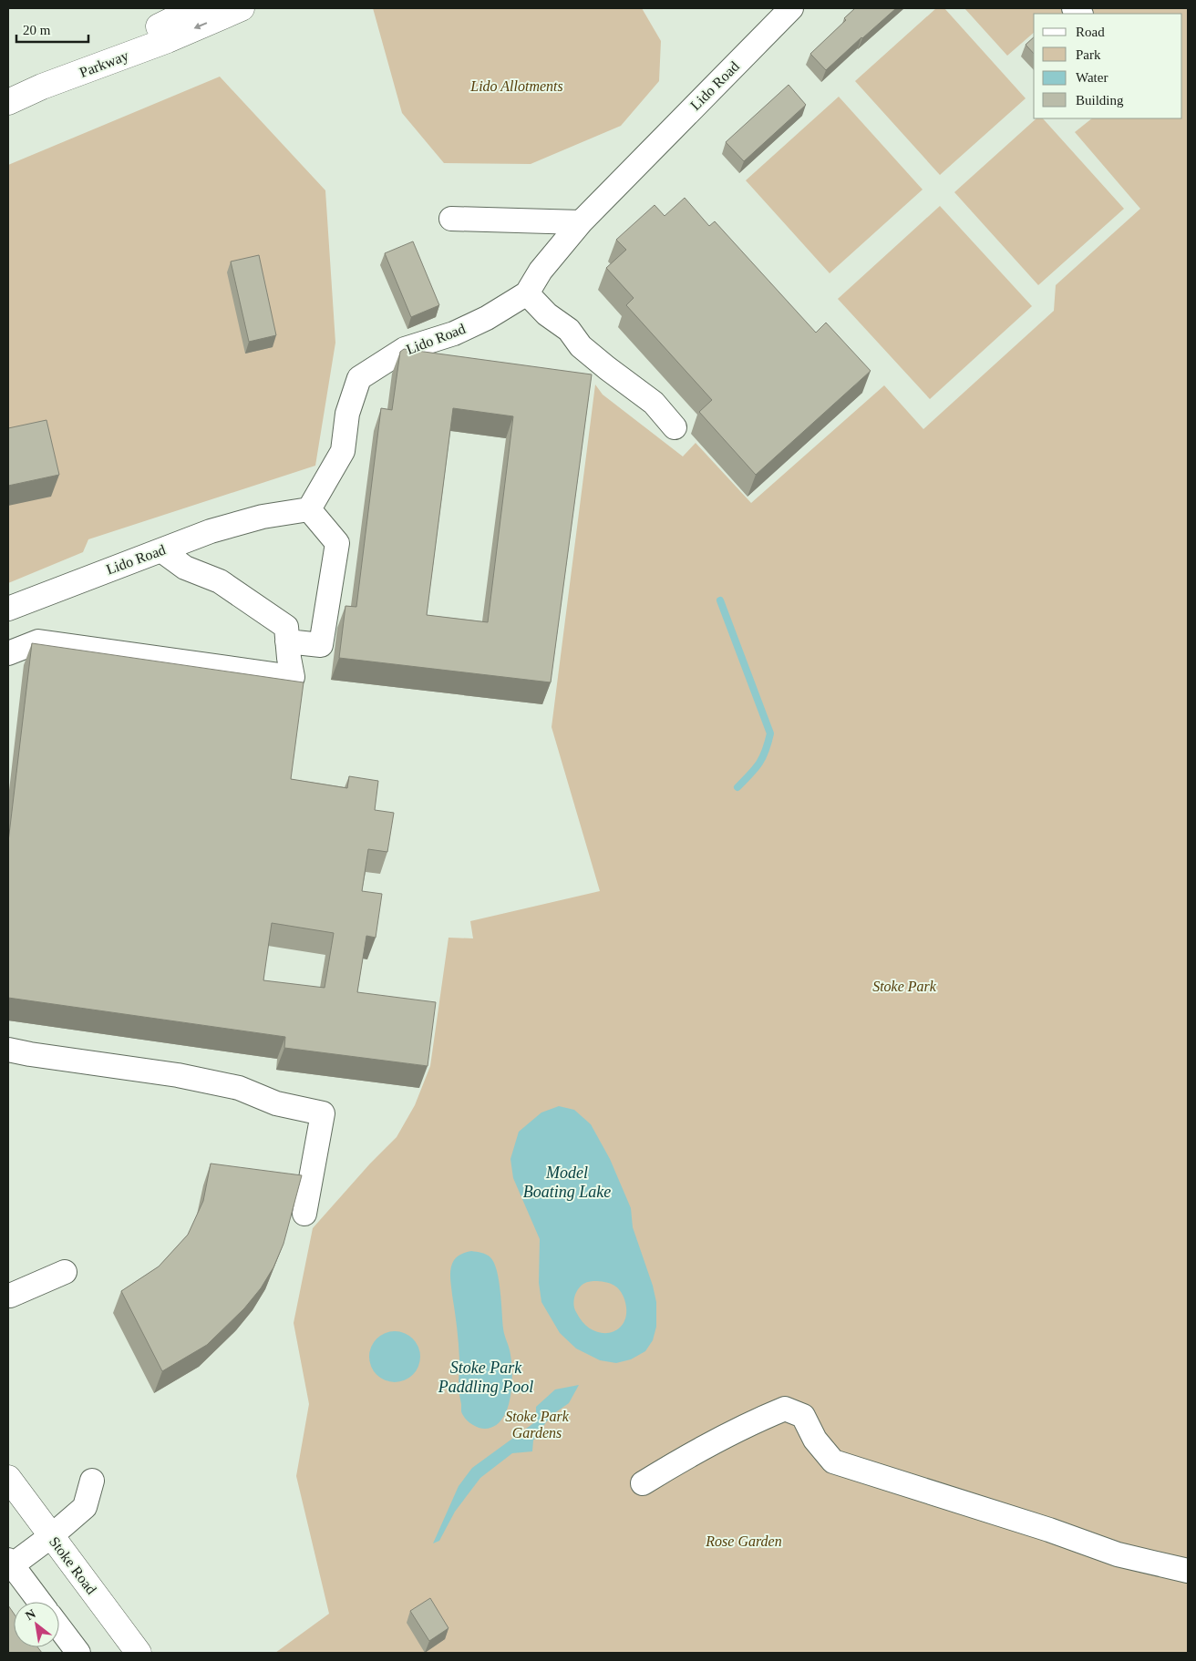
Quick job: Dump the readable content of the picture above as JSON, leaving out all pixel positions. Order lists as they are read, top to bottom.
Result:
{
  "streets": {
    "main road": ["Parkway", "Stoke Road"],
    "street": ["Lido Road"]
  },
  "water": ["Model Boating Lake", "Stoke Park Paddling Pool"],
  "parks": [
    "Lido Allotments",
    "Stoke Park",
    "Stoke Park Gardens",
    "Rose Garden"
  ],
  "legend": [
    "Road",
    "Park",
    "Water",
    "Building"
  ],
  "scale_bar": "20 m",
  "north": "top left"
}
